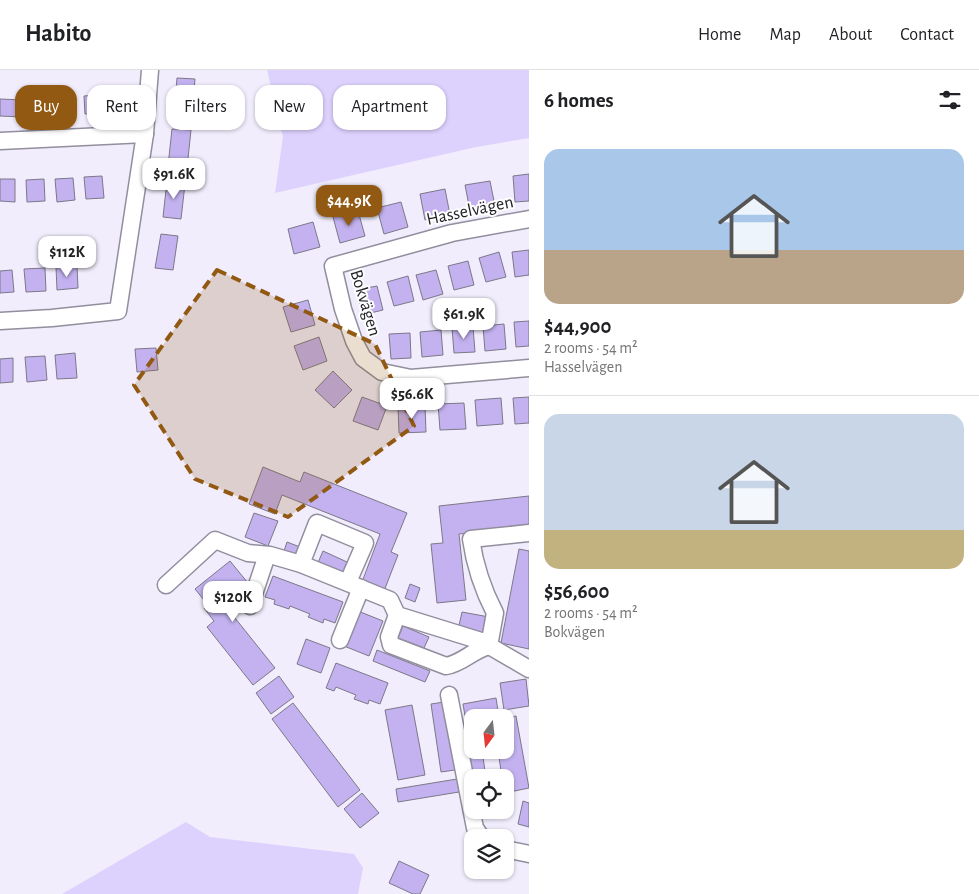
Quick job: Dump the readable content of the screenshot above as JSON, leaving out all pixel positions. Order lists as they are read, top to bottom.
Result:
{
  "streets": {
    "street": ["Hasselvägen", "Bokvägen"]
  },
  "crossings": [
    ["Hasselvägen", "Bokvägen"]
  ],
  "north": "bottom",
  "page": {
    "header": "Habito",
    "nav": [
      "Home",
      "Map",
      "About",
      "Contact"
    ],
    "heading": "6 homes",
    "chip": [
      "Buy",
      "Rent",
      "Filters",
      "New",
      "Apartment"
    ],
    "list": [
      {
        "name": "$44,900",
        "note": "2 rooms · 54 m² · Hasselvägen"
      },
      {
        "name": "$56,600",
        "note": "2 rooms · 54 m² · Bokvägen"
      }
    ],
    "price": [
      "$91.6K",
      "$44.9K",
      "$112K",
      "$61.9K",
      "$56.6K",
      "$120K"
    ]
  }
}
